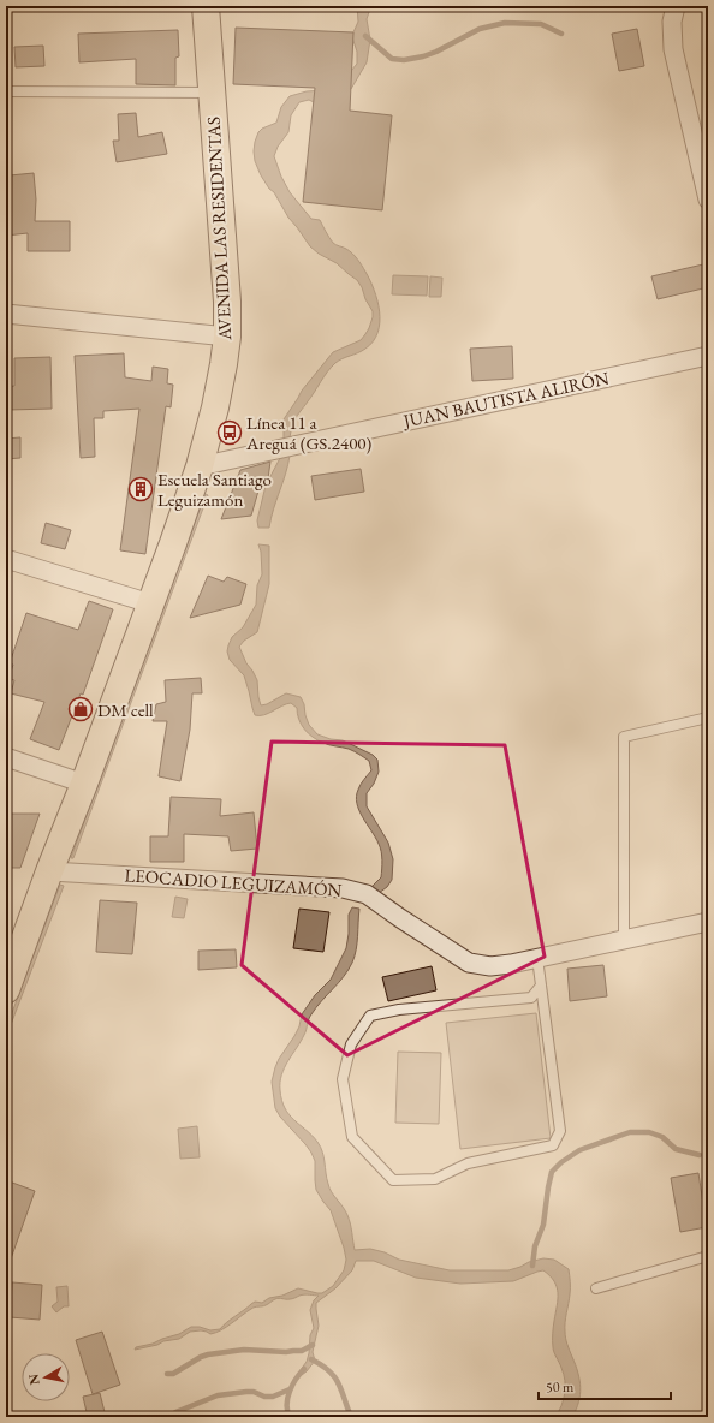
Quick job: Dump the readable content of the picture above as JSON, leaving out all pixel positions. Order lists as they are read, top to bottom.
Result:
{
  "streets": {
    "main road": ["AVENIDA LAS RESIDENTAS"],
    "street": ["JUAN BAUTISTA ALIRÓN", "LEOCADIO LEGUIZAMÓN"]
  },
  "crossings": [
    ["AVENIDA LAS RESIDENTAS", "JUAN BAUTISTA ALIRÓN"],
    ["AVENIDA LAS RESIDENTAS", "LEOCADIO LEGUIZAMÓN"]
  ],
  "places": {
    "bus stop": ["Línea 11 a Areguá (GS.2400)"],
    "building": ["Escuela Santiago Leguizamón"],
    "shop": ["DM cell"]
  },
  "scale_bar": "50 m",
  "north": "left"
}
